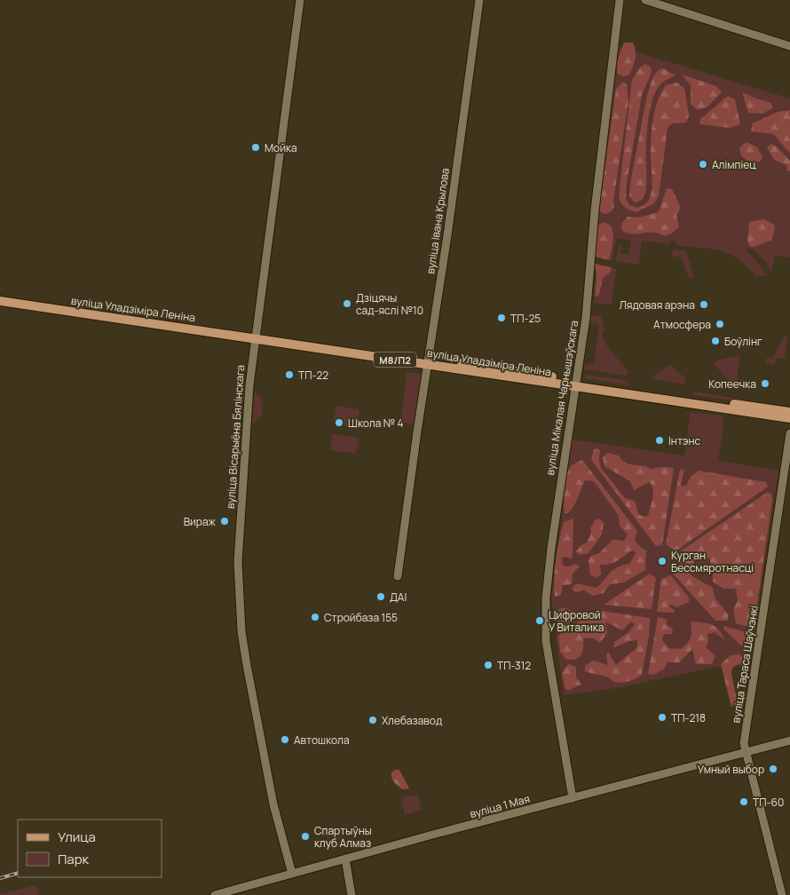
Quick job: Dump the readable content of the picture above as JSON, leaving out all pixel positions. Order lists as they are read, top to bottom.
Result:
{
  "streets": {
    "main road": ["вуліца Уладзіміра Леніна", "М8/П2"],
    "street": [
      "вуліца Івана Крылова",
      "вуліца Мікалая Чарнышэўскага",
      "вуліца Вісарыёна Бялінскага",
      "вуліца Тараса Шаўчэнкі",
      "вуліца 1 Мая"
    ]
  },
  "crossings": [
    ["вуліца Івана Крылова", "вуліца Уладзіміра Леніна"],
    ["вуліца Уладзіміра Леніна", "вуліца Мікалая Чарнышэўскага"],
    ["вуліца Уладзіміра Леніна", "вуліца Вісарыёна Бялінскага"],
    ["вуліца Мікалая Чарнышэўскага", "вуліца 1 Мая"],
    ["вуліца Вісарыёна Бялінскага", "вуліца 1 Мая"],
    ["вуліца Тараса Шаўчэнкі", "вуліца 1 Мая"]
  ],
  "places": [
    "Мойка",
    "Алімпіец",
    "Дзіцячы сад-яслі №10",
    "Лядовая арэна",
    "ТП-25",
    "Атмосфера",
    "Боўлінг",
    "ТП-22",
    "Копеечка",
    "Школа № 4",
    "Інтэнс",
    "Вираж",
    "Курган Бессмяротнасці",
    "ДАІ",
    "Стройбаза 155",
    "Цифровой У Виталика",
    "ТП-312",
    "ТП-218",
    "Хлебазавод",
    "Автошкола",
    "Умный выбор",
    "ТП-60",
    "Спартыўны клуб Алмаз"
  ],
  "legend": ["Улица", "Парк"]
}
